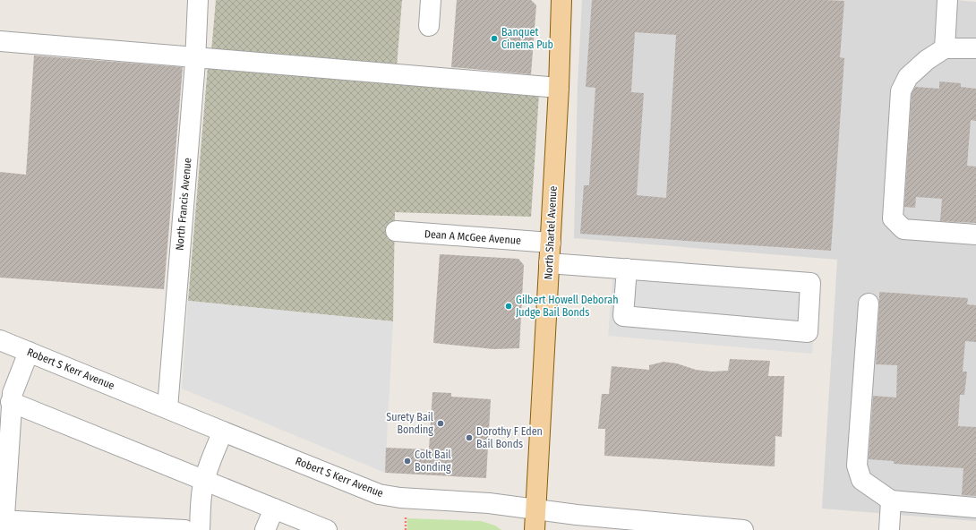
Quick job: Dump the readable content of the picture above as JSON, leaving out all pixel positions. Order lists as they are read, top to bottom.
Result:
{
  "streets": {
    "main road": ["North Shartel Avenue"],
    "street": ["North Francis Avenue", "Dean A McGee Avenue", "Robert S Kerr Avenue"]
  },
  "crossings": [
    ["North Francis Avenue", "Robert S Kerr Avenue"],
    ["North Shartel Avenue", "Dean A McGee Avenue"],
    ["North Shartel Avenue", "Robert S Kerr Avenue"]
  ],
  "places": [
    "Banquet Cinema Pub",
    "Gilbert Howell Deborah Judge Bail Bonds",
    "Surety Bail Bonding",
    "Dorothy F Eden Bail Bonds",
    "Colt Bail Bonding"
  ]
}
